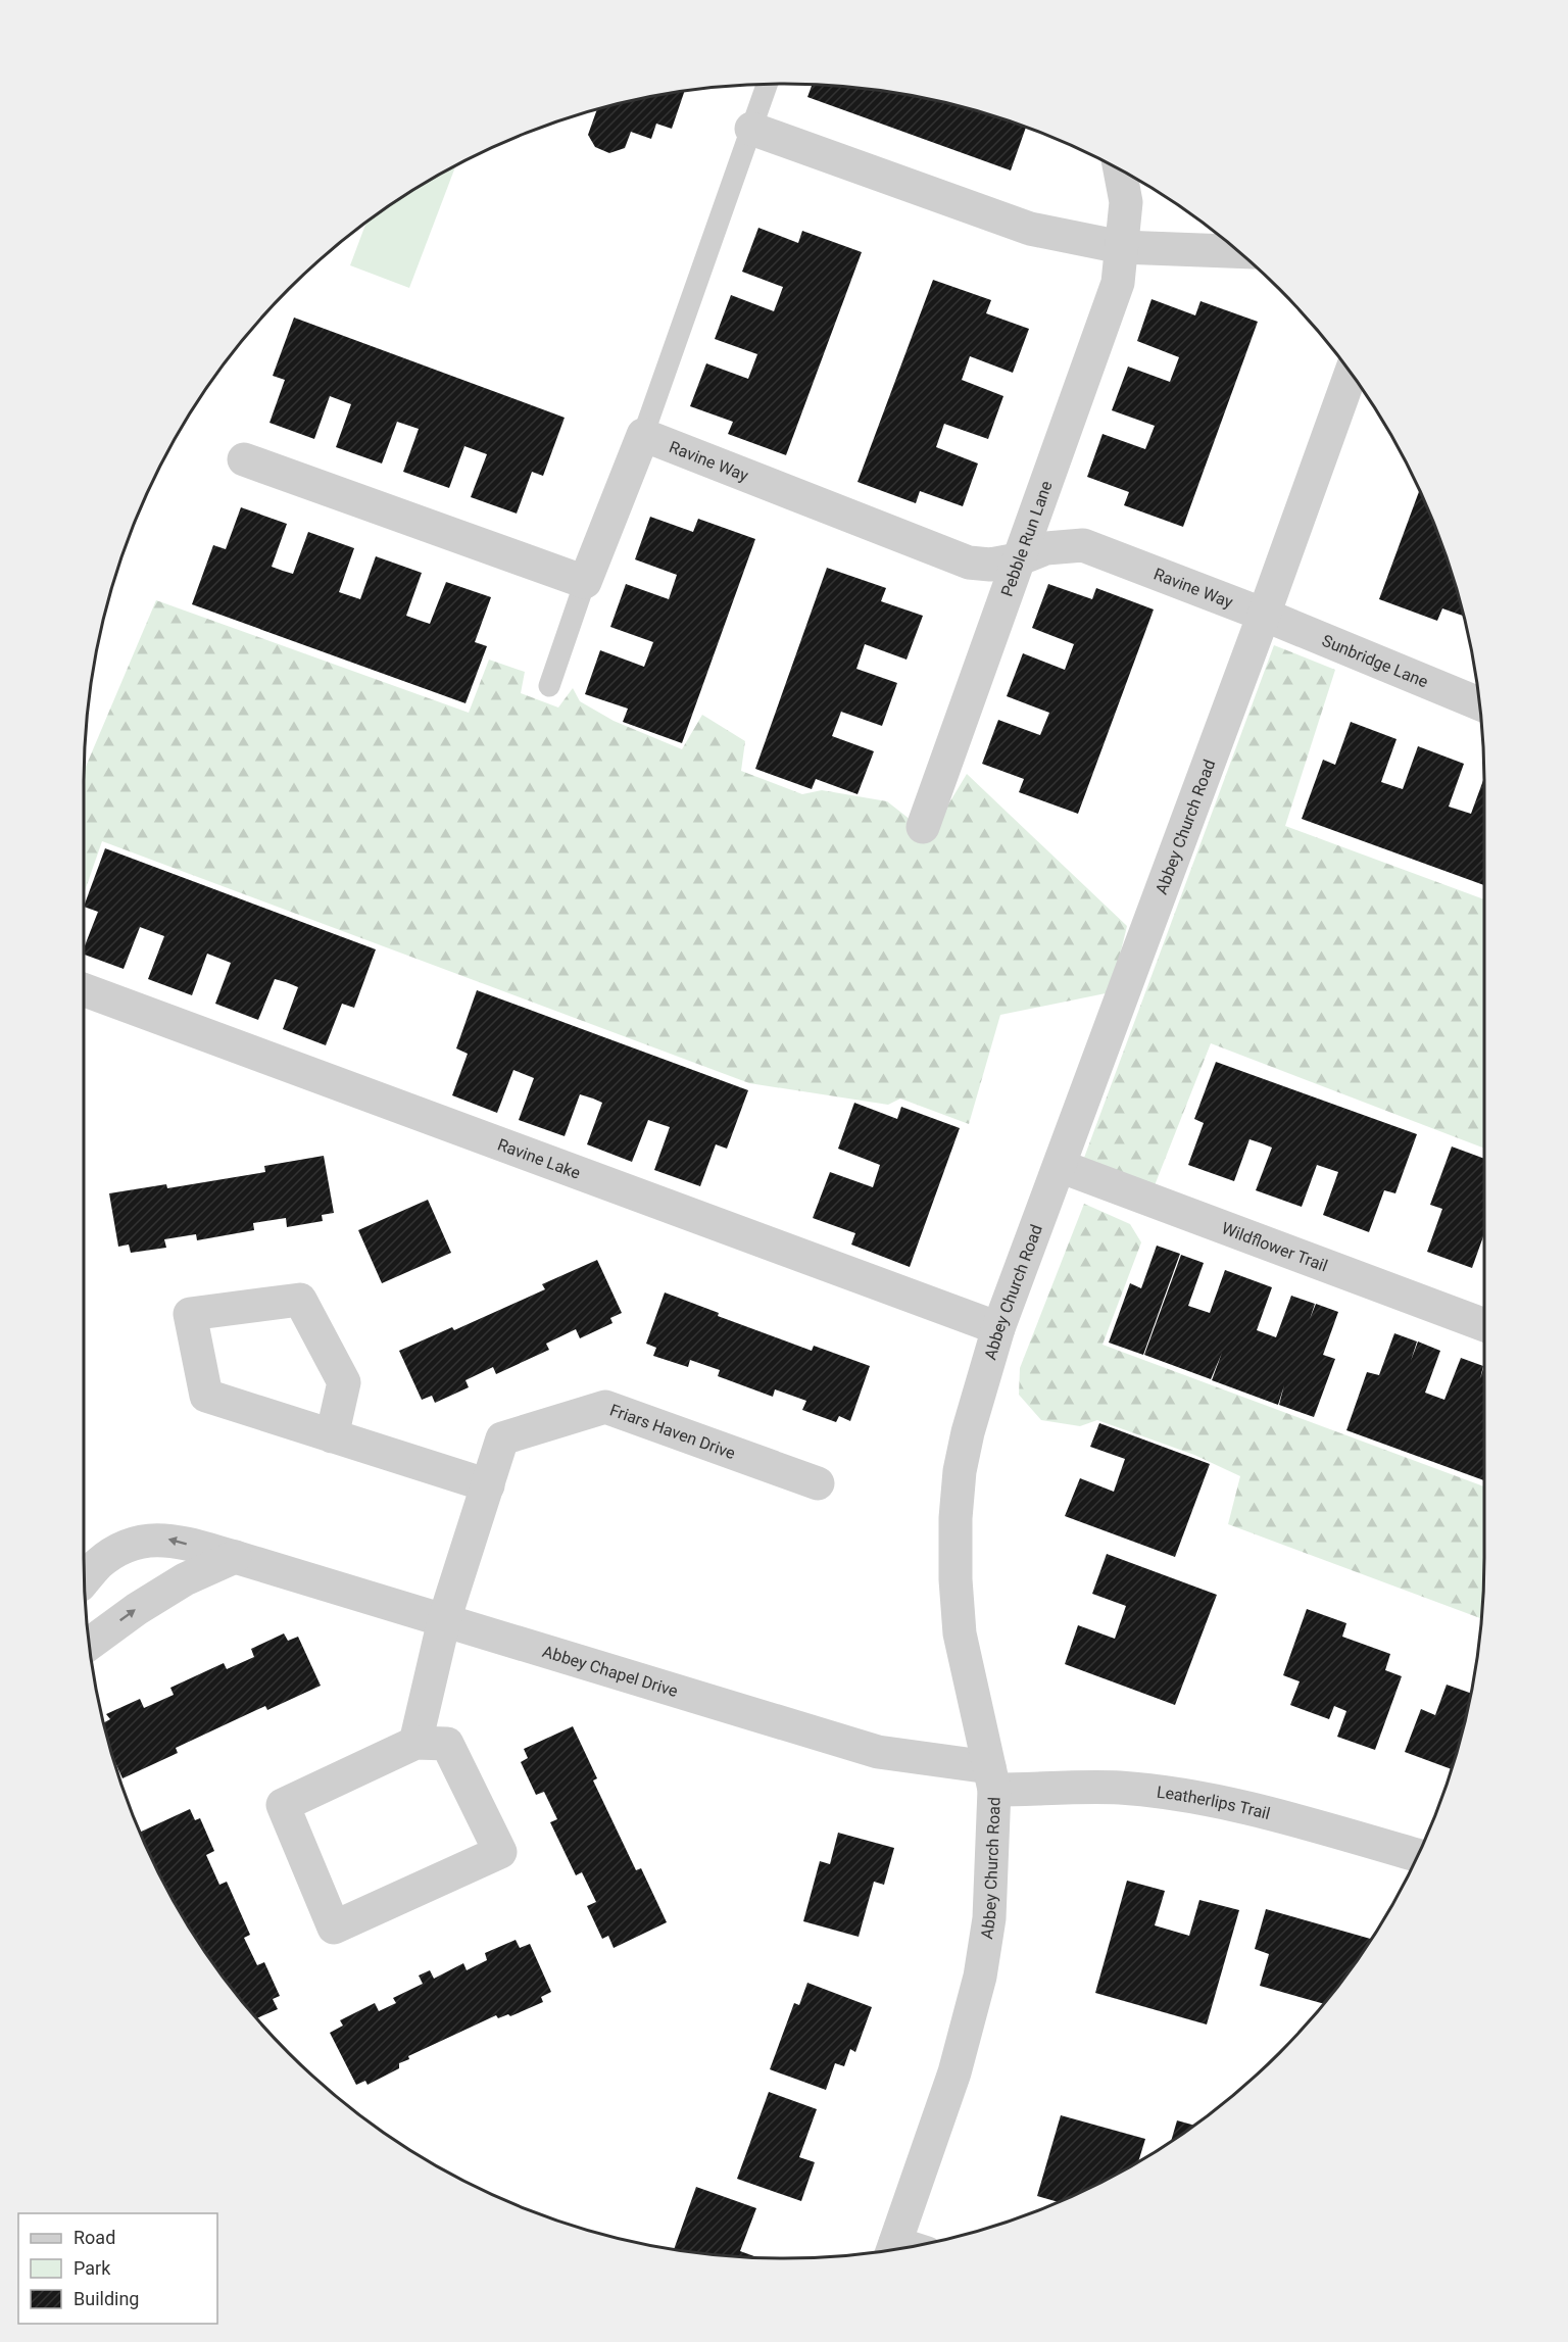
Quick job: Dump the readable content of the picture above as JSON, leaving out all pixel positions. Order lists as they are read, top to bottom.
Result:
{
  "streets": {
    "street": [
      "Ravine Way",
      "Pebble Run Lane",
      "Sunbridge Lane",
      "Abbey Church Road",
      "Ravine Lake",
      "Wildflower Trail",
      "Friars Haven Drive",
      "Abbey Chapel Drive",
      "Leatherlips Trail"
    ]
  },
  "crossings": [
    ["Ravine Way", "Pebble Run Lane"],
    ["Ravine Way", "Sunbridge Lane"],
    ["Ravine Way", "Abbey Church Road"],
    ["Sunbridge Lane", "Abbey Church Road"],
    ["Abbey Church Road", "Ravine Lake"],
    ["Abbey Church Road", "Wildflower Trail"],
    ["Abbey Church Road", "Abbey Chapel Drive"],
    ["Abbey Church Road", "Leatherlips Trail"],
    ["Friars Haven Drive", "Abbey Chapel Drive"],
    ["Abbey Chapel Drive", "Leatherlips Trail"]
  ],
  "legend": ["Road", "Park", "Building"]
}
